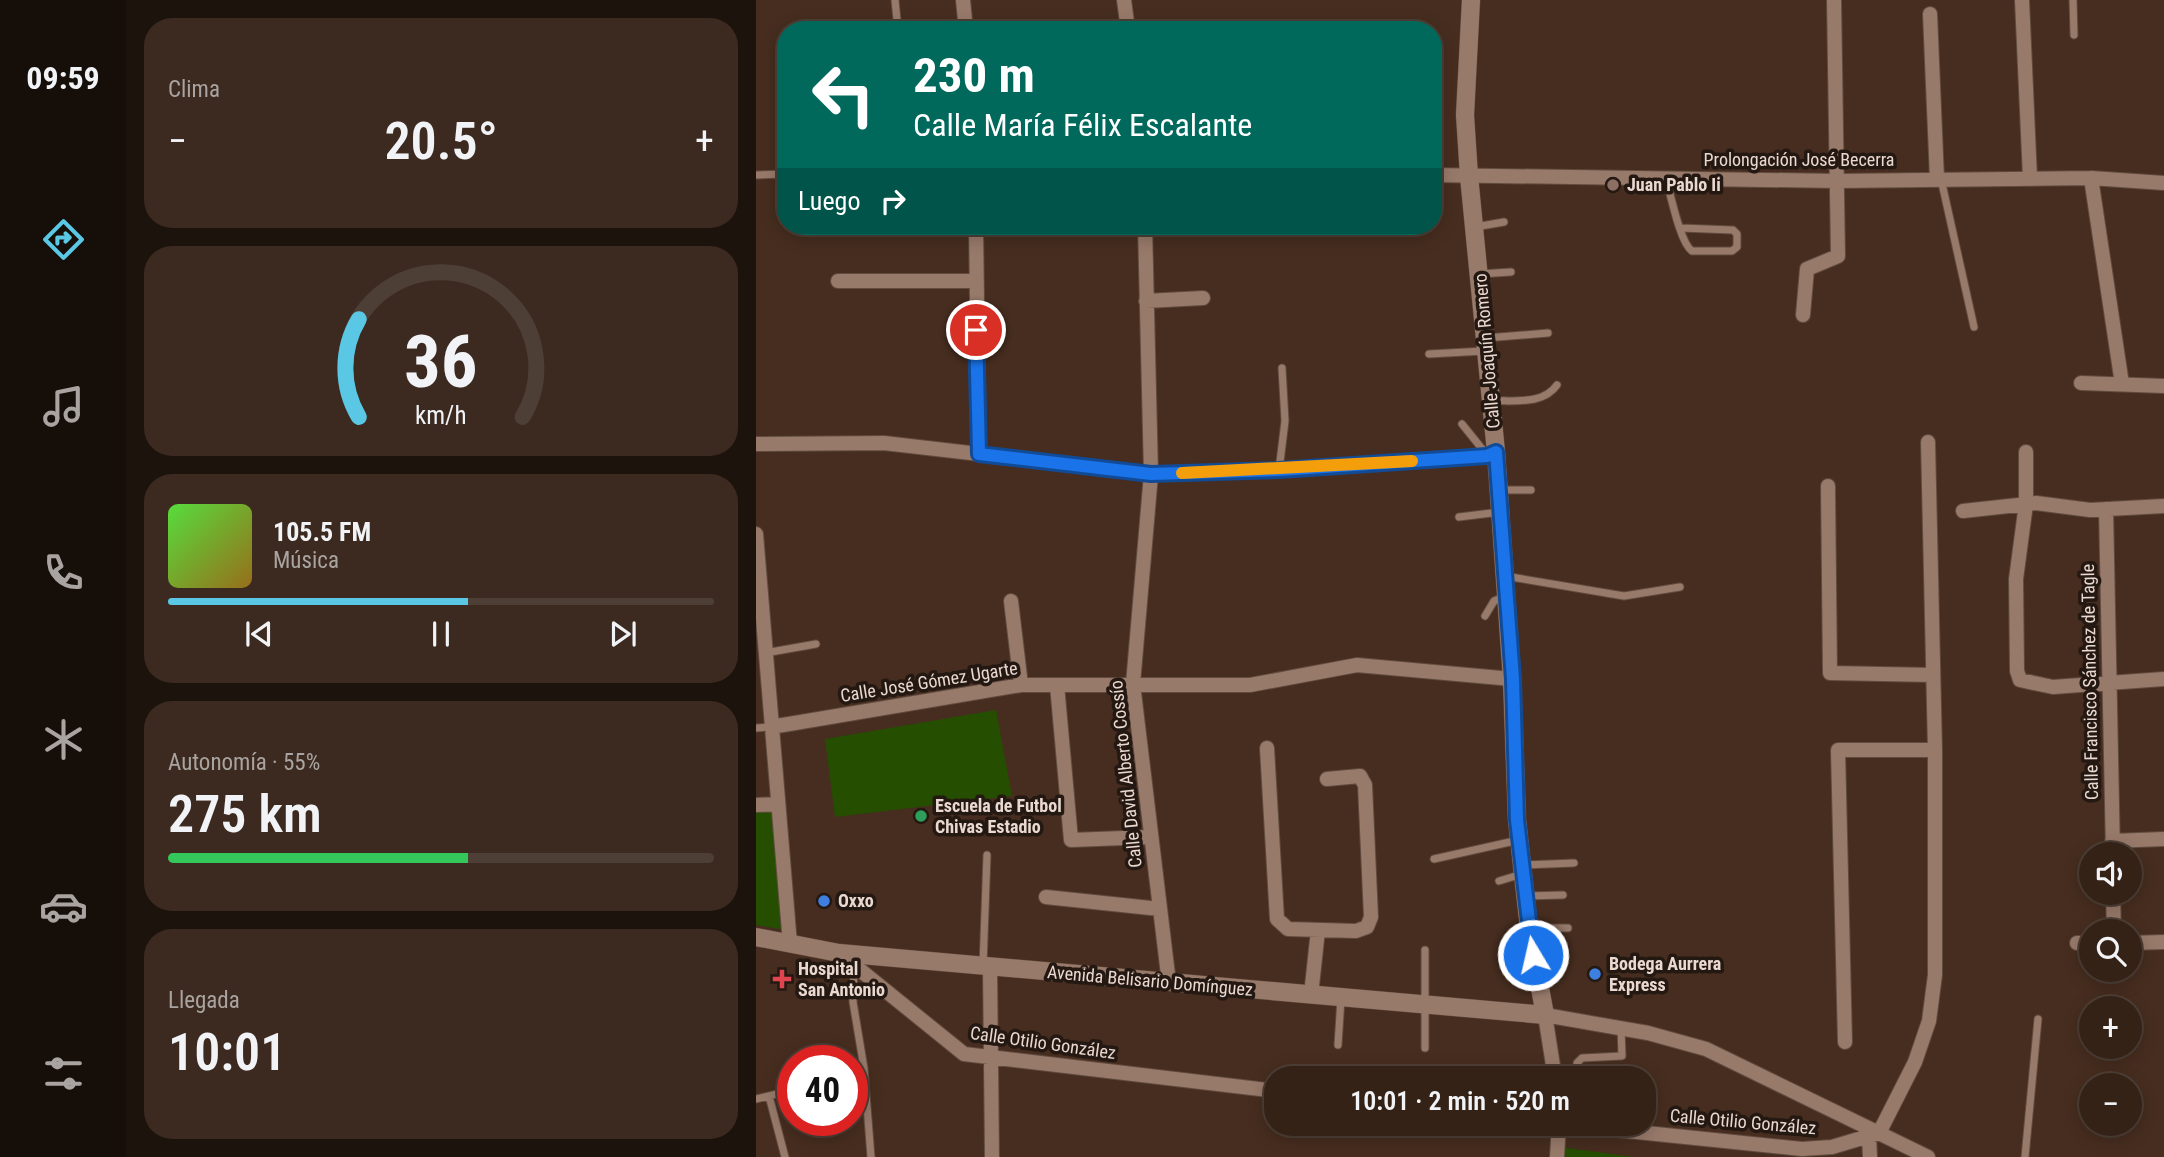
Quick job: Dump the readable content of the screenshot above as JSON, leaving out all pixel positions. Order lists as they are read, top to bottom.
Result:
{
  "streets": {
    "street": [
      "Prolongación José Becerra",
      "Calle Joaquín Romero",
      "Calle José Gómez Ugarte",
      "Calle Francisco Sánchez de Tagle",
      "Calle David Alberto Cossío",
      "Avenida Belisario Domínguez",
      "Calle Otilio González"
    ]
  },
  "crossings": [
    ["Prolongación José Becerra", "Calle Joaquín Romero"],
    ["Calle Joaquín Romero", "Calle José Gómez Ugarte"],
    ["Calle Joaquín Romero", "Avenida Belisario Domínguez"],
    ["Calle José Gómez Ugarte", "Calle David Alberto Cossío"],
    ["Calle David Alberto Cossío", "Avenida Belisario Domínguez"],
    ["Avenida Belisario Domínguez", "Calle Otilio González"]
  ],
  "places": {
    "other": [
      "Juan Pablo Ii",
      "Escuela de Futbol Chivas Estadio",
      "Oxxo",
      "Bodega Aurrera Express"
    ],
    "health": ["Hospital San Antonio"]
  },
  "page": {
    "tabs": "09:59",
    "tile": [
      "Clima",
      ["Autonomía · 55%", "275 km"],
      ["Llegada", "10:01"]
    ],
    "turn": ["230 m", "Calle María Félix Escalante"],
    "heat": ["−", "20.5°", "+"],
    "then": "Luego",
    "song": ["105.5 FM", "Música"],
    "map_buttons": ["+", "−"],
    "limit": "40",
    "trip": "10:01 · 2 min · 520 m",
    "gauge": ["36", "km/h"]
  }
}
